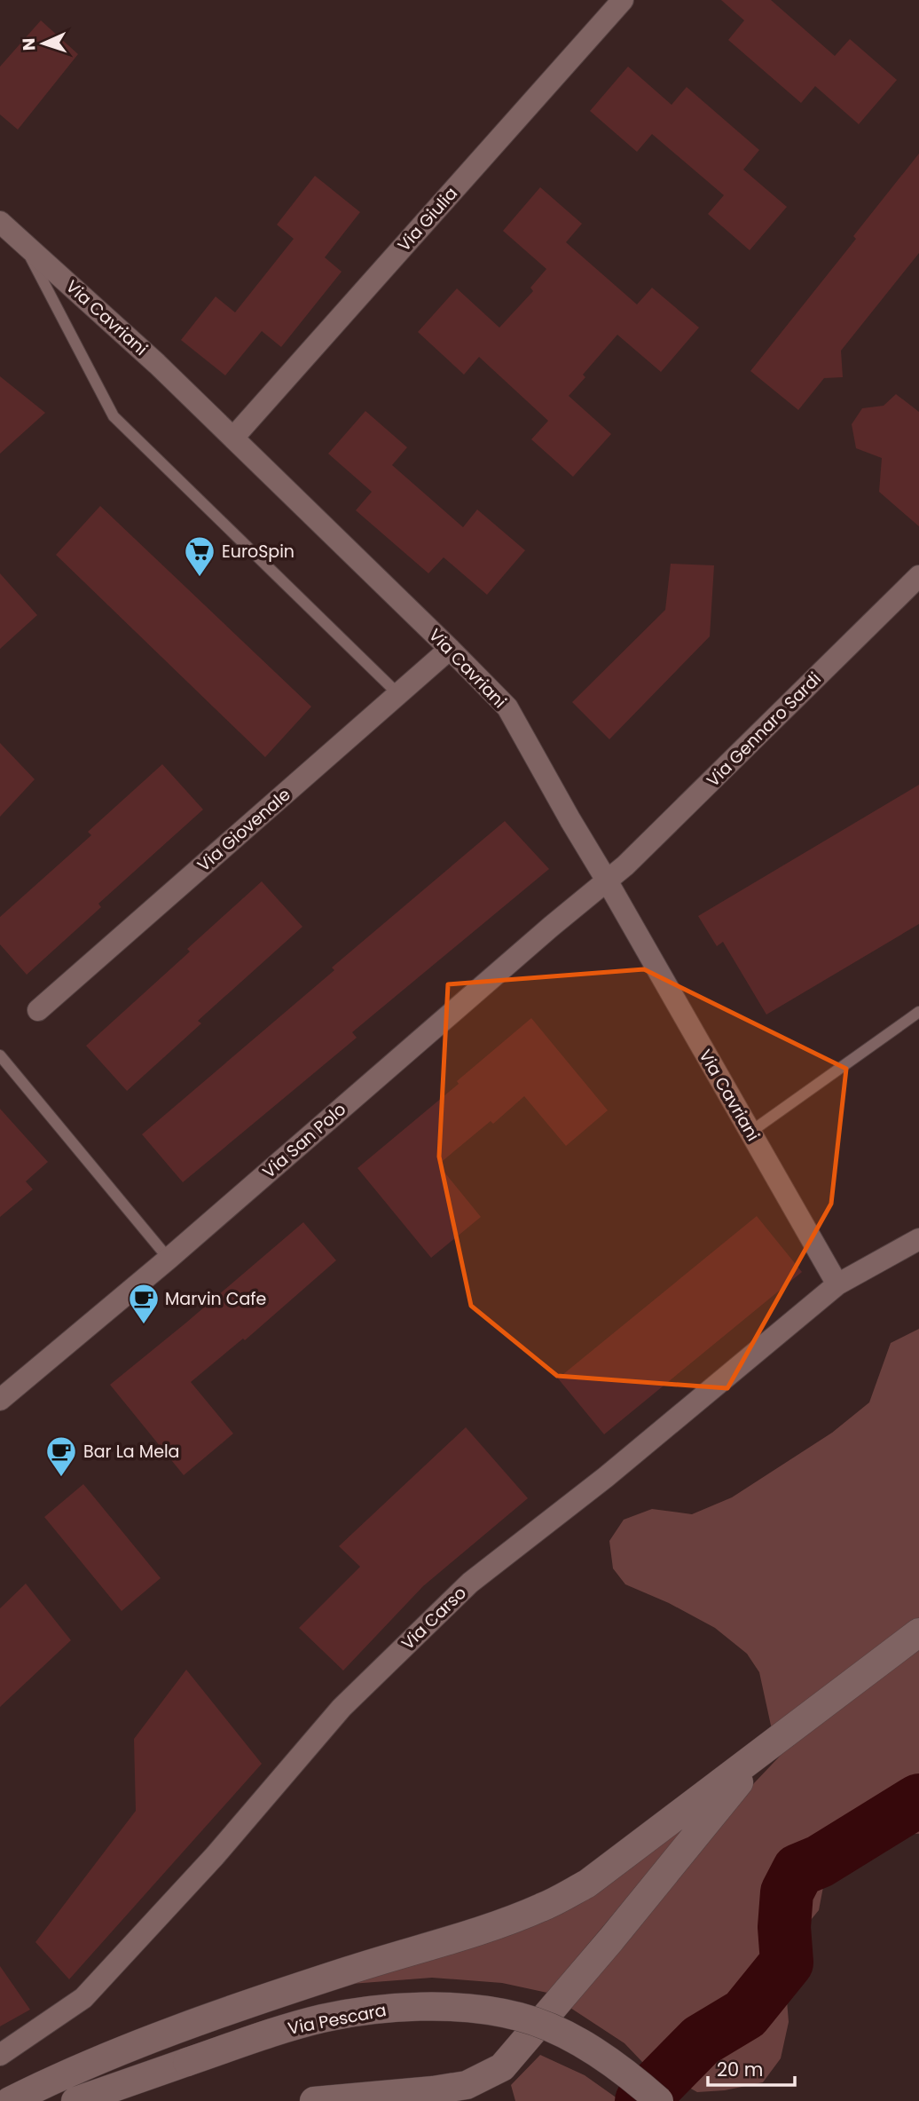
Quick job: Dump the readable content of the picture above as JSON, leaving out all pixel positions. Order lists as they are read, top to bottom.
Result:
{
  "streets": {
    "street": [
      "Via Giulia",
      "Via Cavriani",
      "Via Gennaro Sardi",
      "Via Giovenale",
      "Via San Polo",
      "Via Carso",
      "Via Pescara"
    ]
  },
  "crossings": [
    ["Via Giulia", "Via Cavriani"],
    ["Via Cavriani", "Via Gennaro Sardi"],
    ["Via Cavriani", "Via Giovenale"],
    ["Via Cavriani", "Via San Polo"],
    ["Via Cavriani", "Via Carso"],
    ["Via Gennaro Sardi", "Via San Polo"]
  ],
  "places": {
    "supermarket": ["EuroSpin"],
    "cafe": ["Marvin Cafe", "Bar La Mela"]
  },
  "scale_bar": "20 m",
  "north": "left"
}
